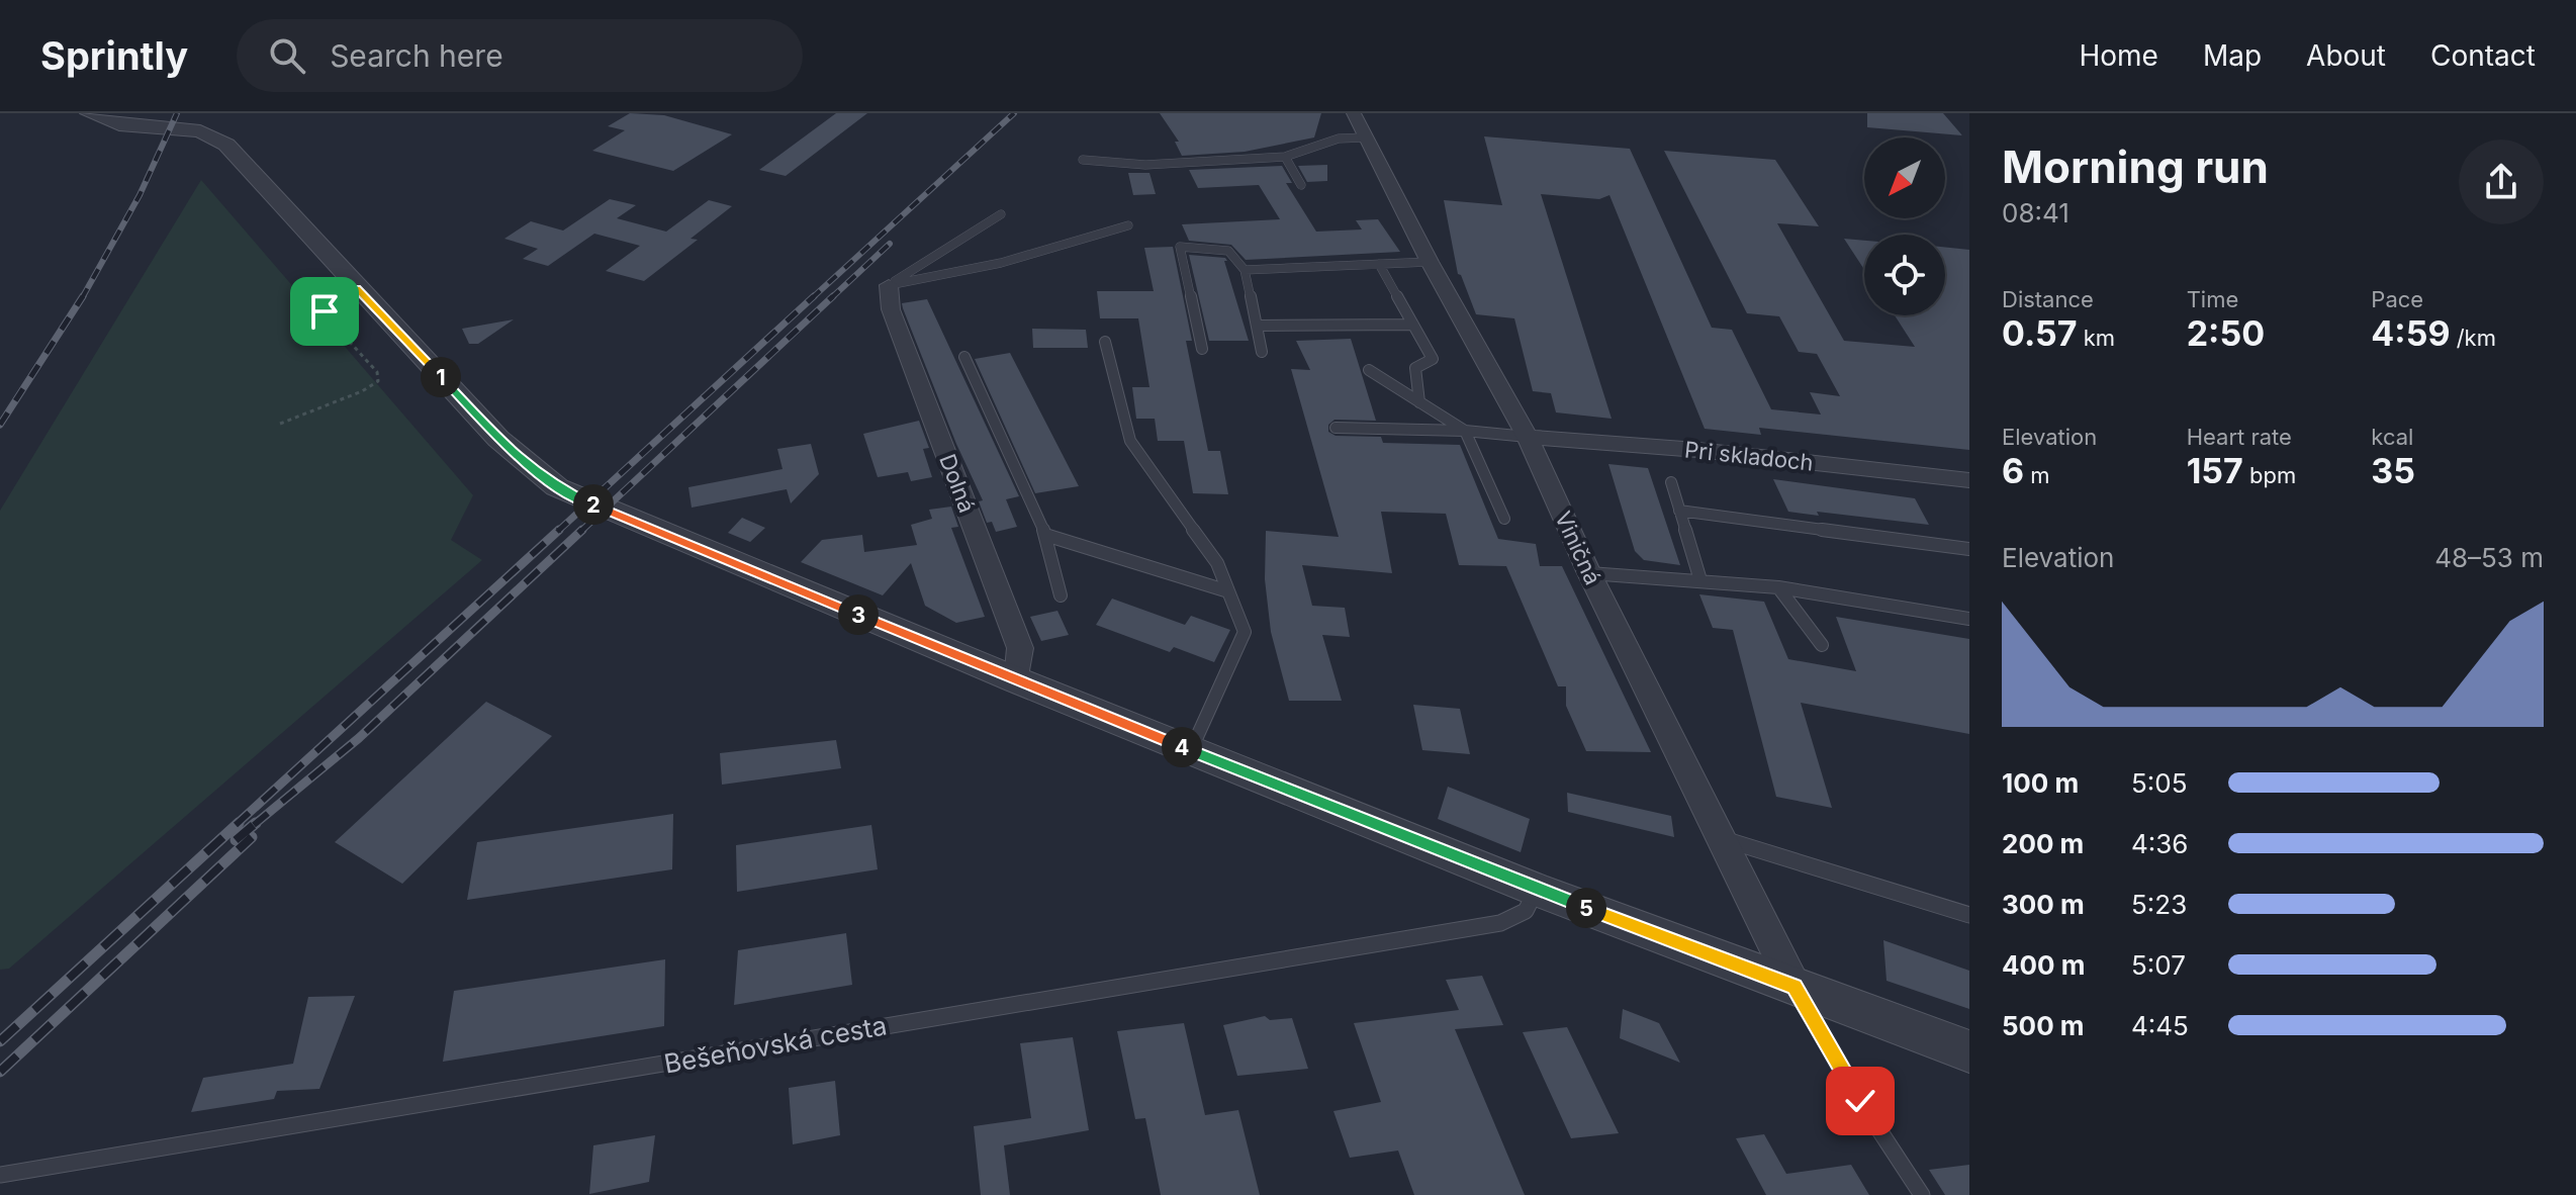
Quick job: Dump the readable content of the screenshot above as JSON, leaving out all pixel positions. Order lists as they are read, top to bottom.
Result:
{
  "streets": {
    "street": ["Pri skladoch", "Dolná", "Viničná"],
    "lane": ["Bešeňovská cesta"]
  },
  "crossings": [
    ["Pri skladoch", "Viničná"]
  ],
  "north": "bottom left",
  "page": {
    "header": "Sprintly",
    "search": "Search here",
    "nav": [
      "Home",
      "Map",
      "About",
      "Contact"
    ],
    "heading": ["Morning run", "08:41"],
    "stats": [
      ["Distance", "0.57 km"],
      ["Time", "2:50"],
      ["Pace", "4:59 /km"],
      ["Elevation", "6 m"],
      ["Heart rate", "157 bpm"],
      ["kcal", "35"]
    ],
    "pins": [
      "1",
      "2",
      "3",
      "4",
      "5"
    ],
    "chart": ["Elevation", "48–53 m"],
    "list": [
      {
        "name": "100 m",
        "note": "5:05"
      },
      {
        "name": "200 m",
        "note": "4:36"
      },
      {
        "name": "300 m",
        "note": "5:23"
      },
      {
        "name": "400 m",
        "note": "5:07"
      },
      {
        "name": "500 m",
        "note": "4:45"
      }
    ]
  }
}
